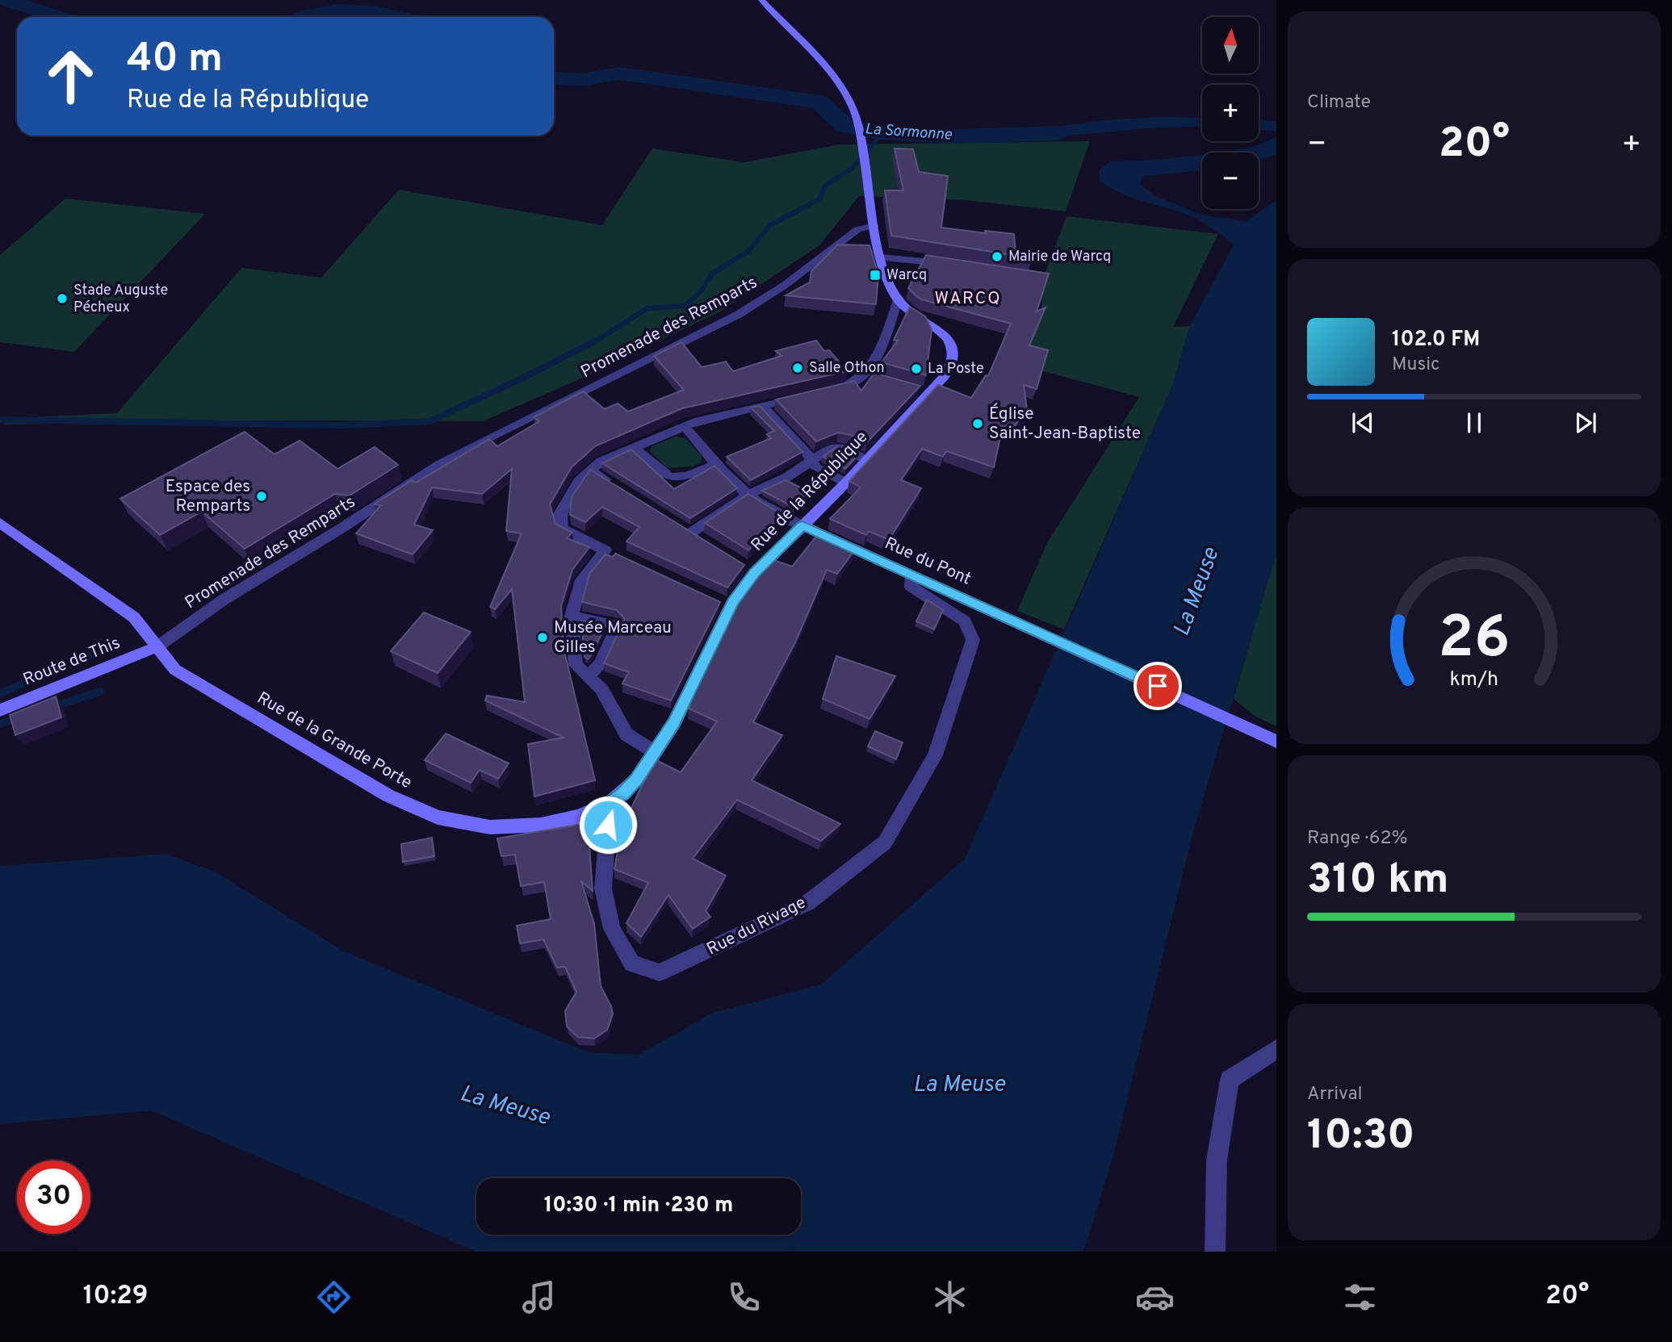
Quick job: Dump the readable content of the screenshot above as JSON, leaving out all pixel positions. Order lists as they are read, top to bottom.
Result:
{
  "streets": {
    "main road": [
      "Rue de la République",
      "Rue du Pont",
      "Route de This",
      "Rue de la Grande Porte"
    ],
    "street": ["Promenade des Remparts", "Rue du Rivage"]
  },
  "crossings": [
    ["Promenade des Remparts", "Route de This"],
    ["Promenade des Remparts", "Rue de la Grande Porte"],
    ["Rue de la République", "Rue du Pont"],
    ["Rue de la République", "Rue de la Grande Porte"],
    ["Rue du Pont", "Rue du Rivage"],
    ["Route de This", "Rue de la Grande Porte"],
    ["Rue de la Grande Porte", "Rue du Rivage"]
  ],
  "districts": ["WARCQ"],
  "water": ["La Sormonne", "La Meuse"],
  "places": {
    "other": [
      "Mairie de Warcq",
      "Stade Auguste Pécheux",
      "Salle Othon",
      "La Poste",
      "Église Saint-Jean-Baptiste",
      "Espace des Remparts",
      "Musée Marceau Gilles"
    ],
    "transit": ["Warcq"]
  },
  "north": "top",
  "page": {
    "tile": [
      "Climate",
      ["Range · 62%", "310 km"],
      ["Arrival", "10:30"]
    ],
    "map_buttons": ["+", "−"],
    "turn": ["40 m", "Rue de la République"],
    "heat": ["−", "20°", "+"],
    "song": ["102.0 FM", "Music"],
    "limit": "30",
    "trip": "10:30 · 1 min · 230 m",
    "tabs": ["10:29", "20°"],
    "gauge": ["26", "km/h"]
  }
}
